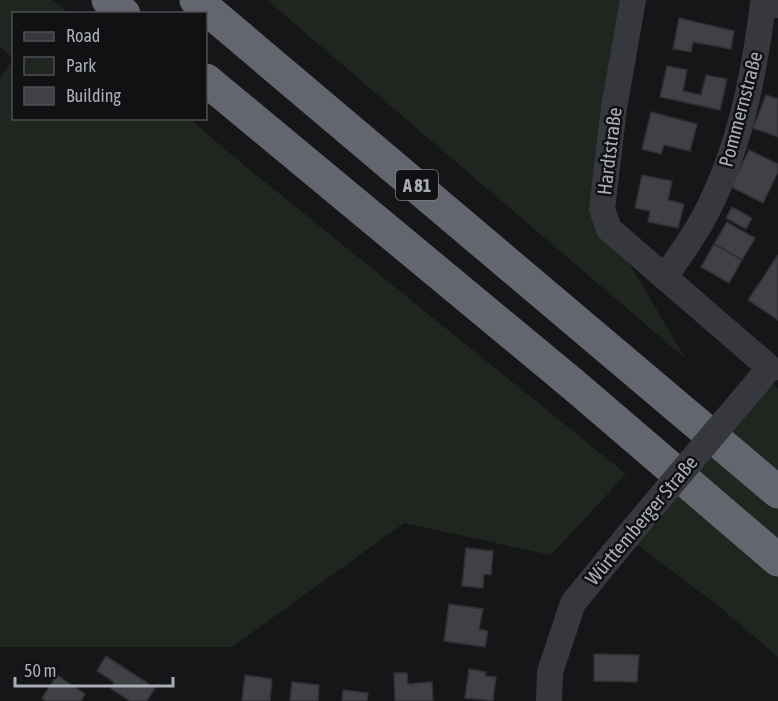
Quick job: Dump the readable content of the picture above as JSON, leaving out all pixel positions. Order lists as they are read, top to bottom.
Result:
{
  "streets": {
    "highway": ["A 81"],
    "street": ["Pommernstraße", "Hardtstraße", "Württemberger Straße"]
  },
  "crossings": [
    ["Pommernstraße", "Hardtstraße"]
  ],
  "legend": ["Road", "Park", "Building"],
  "scale_bar": "50 m"
}
